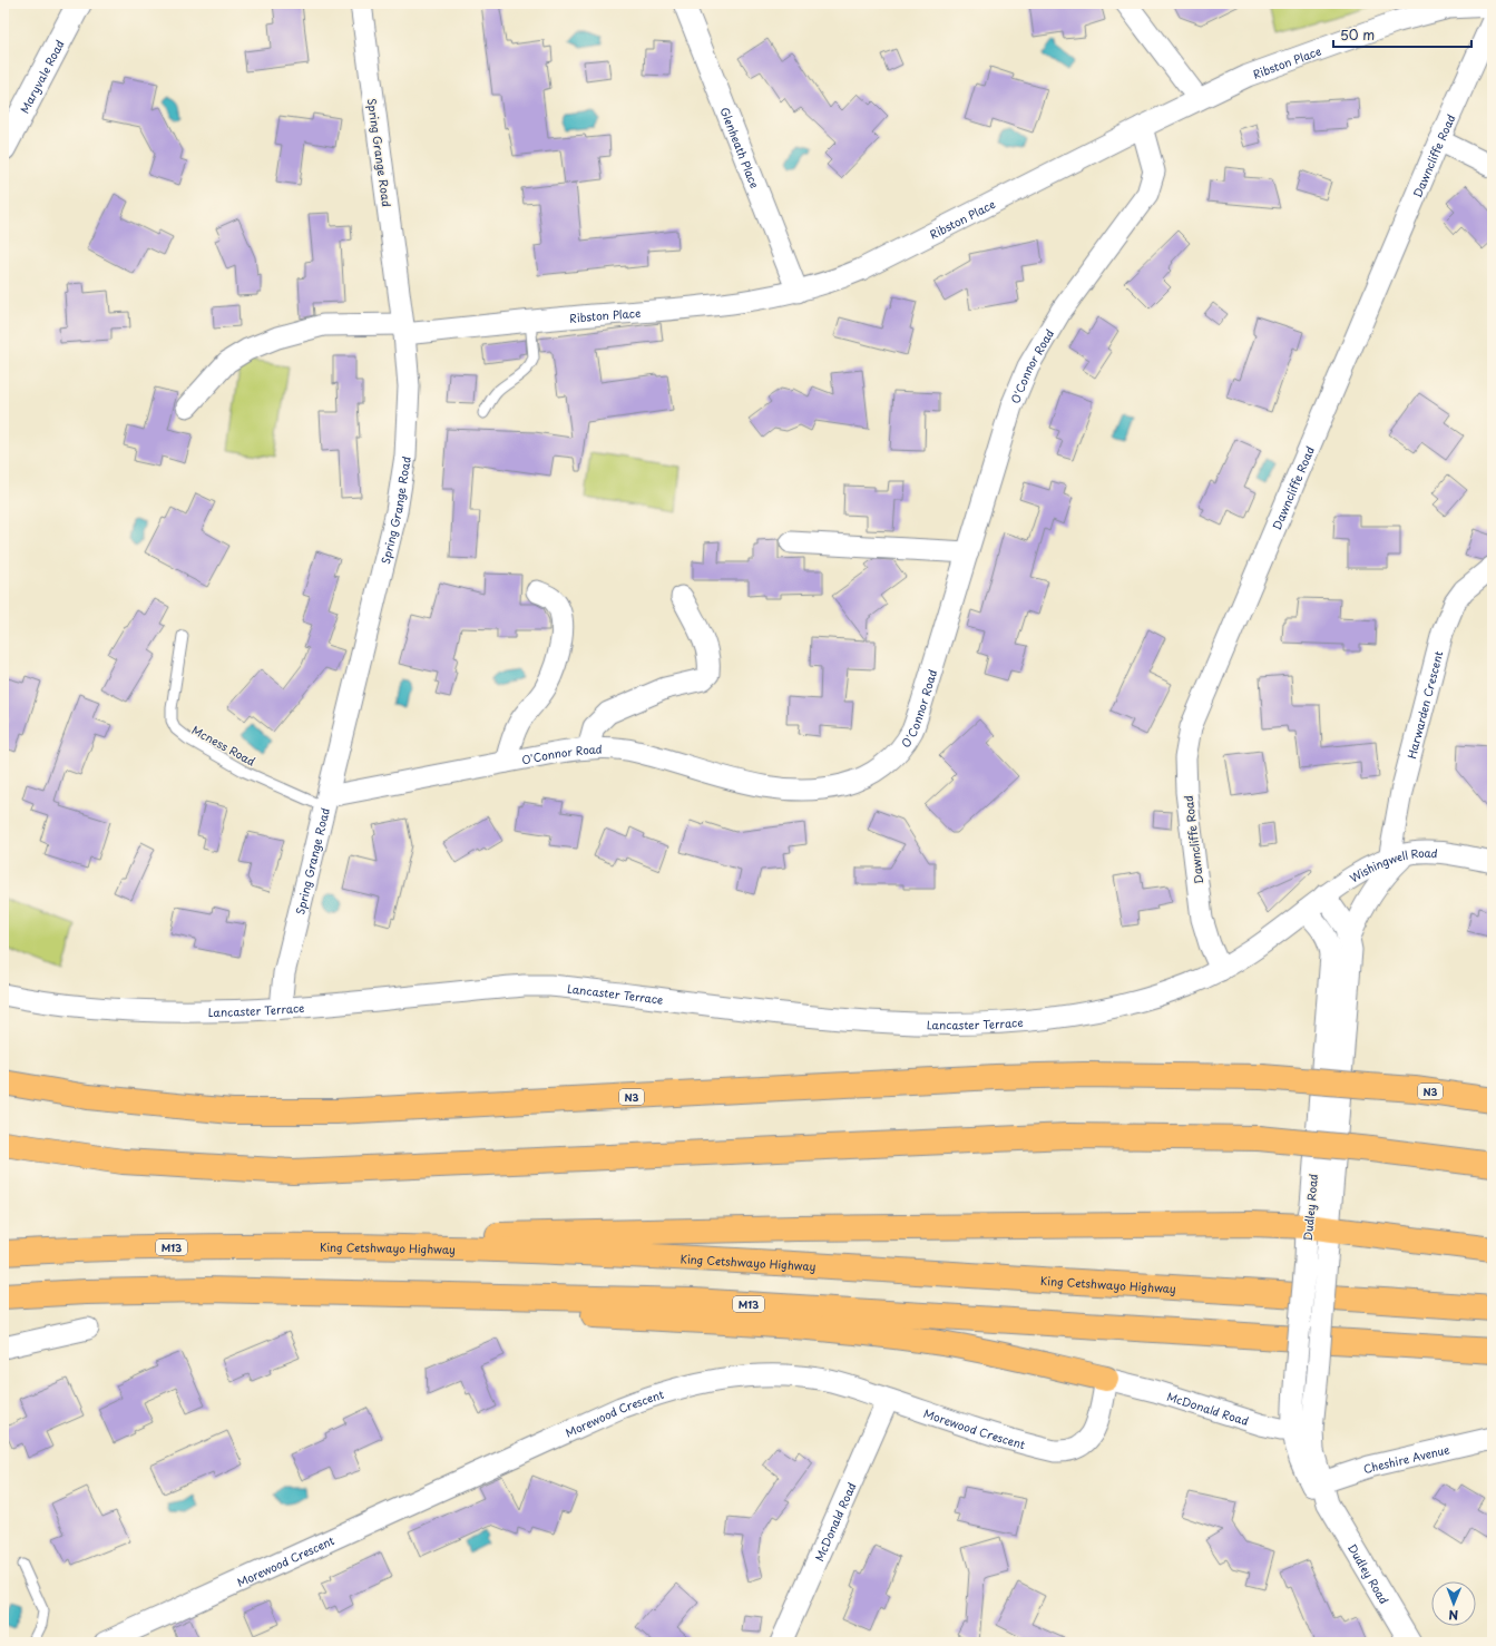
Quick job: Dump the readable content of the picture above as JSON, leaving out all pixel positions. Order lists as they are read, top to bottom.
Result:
{
  "streets": {
    "highway": ["N3", "M13", "King Cetshwayo Highway"],
    "street": [
      "Ribston Place",
      "Maryvale Road",
      "Glenheath Place",
      "Spring Grange Road",
      "Dawncliffe Road",
      "O'Connor Road",
      "Harwarden Crescent",
      "Wishingwell Road",
      "Lancaster Terrace",
      "Dudley Road",
      "McDonald Road",
      "Morewood Crescent",
      "Cheshire Avenue"
    ],
    "lane": ["Mcness Road"]
  },
  "crossings": [
    ["Ribston Place", "Glenheath Place"],
    ["Ribston Place", "Spring Grange Road"],
    ["Ribston Place", "O'Connor Road"],
    ["Spring Grange Road", "O'Connor Road"],
    ["Spring Grange Road", "Mcness Road"],
    ["Spring Grange Road", "Lancaster Terrace"],
    ["Dawncliffe Road", "Lancaster Terrace"],
    ["O'Connor Road", "Mcness Road"],
    ["Harwarden Crescent", "Wishingwell Road"],
    ["Harwarden Crescent", "Dudley Road"],
    ["Wishingwell Road", "Dudley Road"],
    ["Dudley Road", "McDonald Road"],
    ["Dudley Road", "Cheshire Avenue"],
    ["McDonald Road", "Morewood Crescent"]
  ],
  "scale_bar": "50 m",
  "north": "bottom"
}
